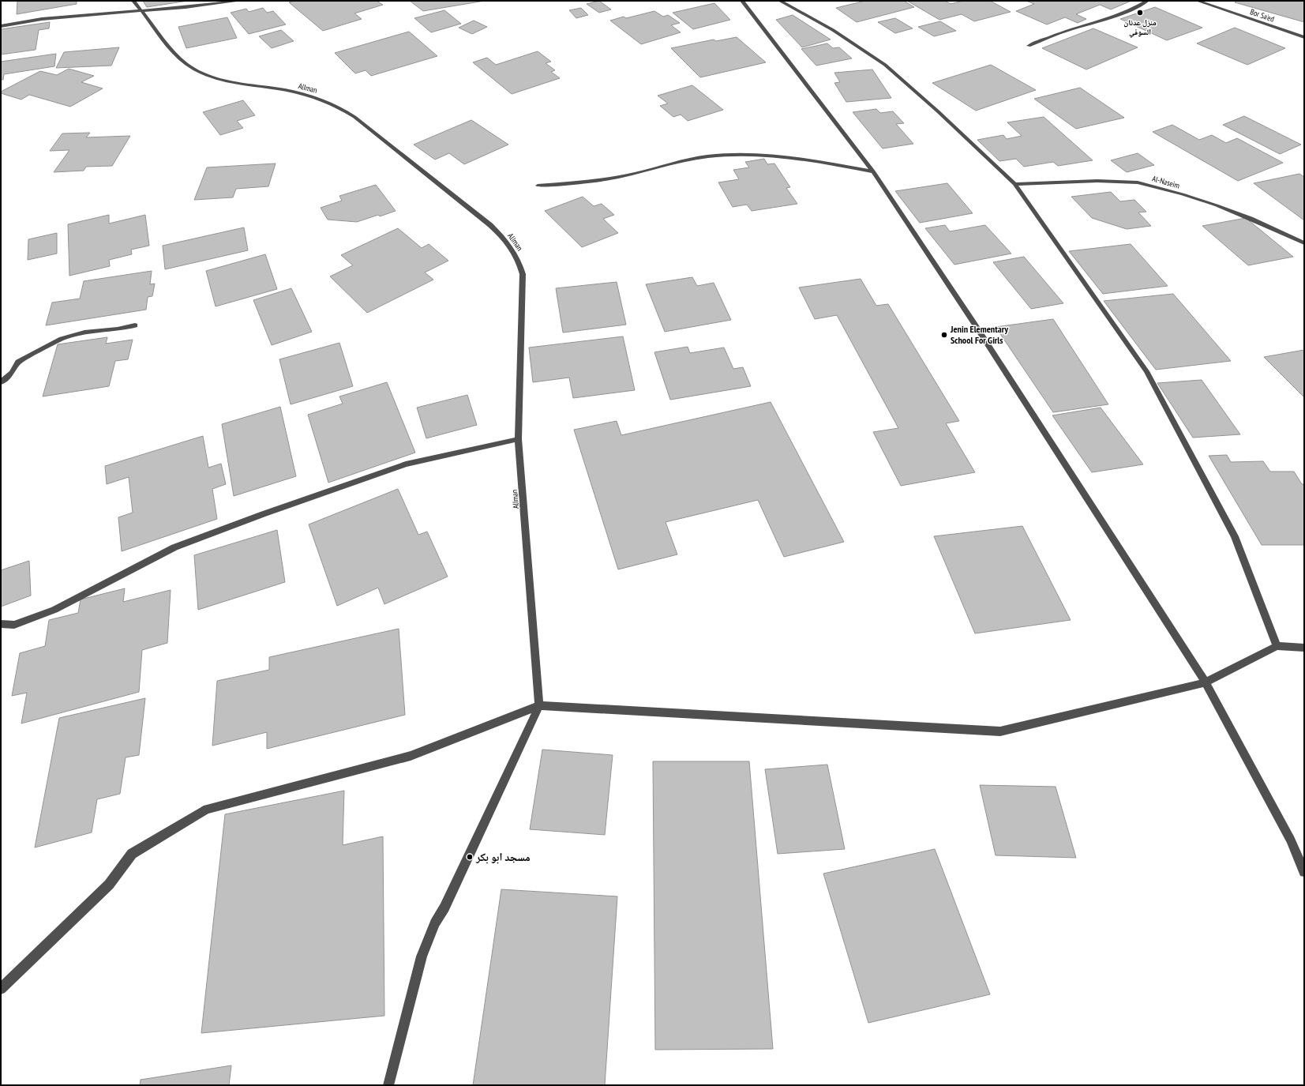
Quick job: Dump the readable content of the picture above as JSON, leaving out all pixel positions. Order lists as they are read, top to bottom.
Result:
{
  "streets": {
    "street": ["Bor Sa'ed", "AlIman", "Al-Naseim"]
  },
  "places": ["منزل عدنان السوقي", "Jenin Elementary School For Girls", "مسجد ابو بكر"]
}
